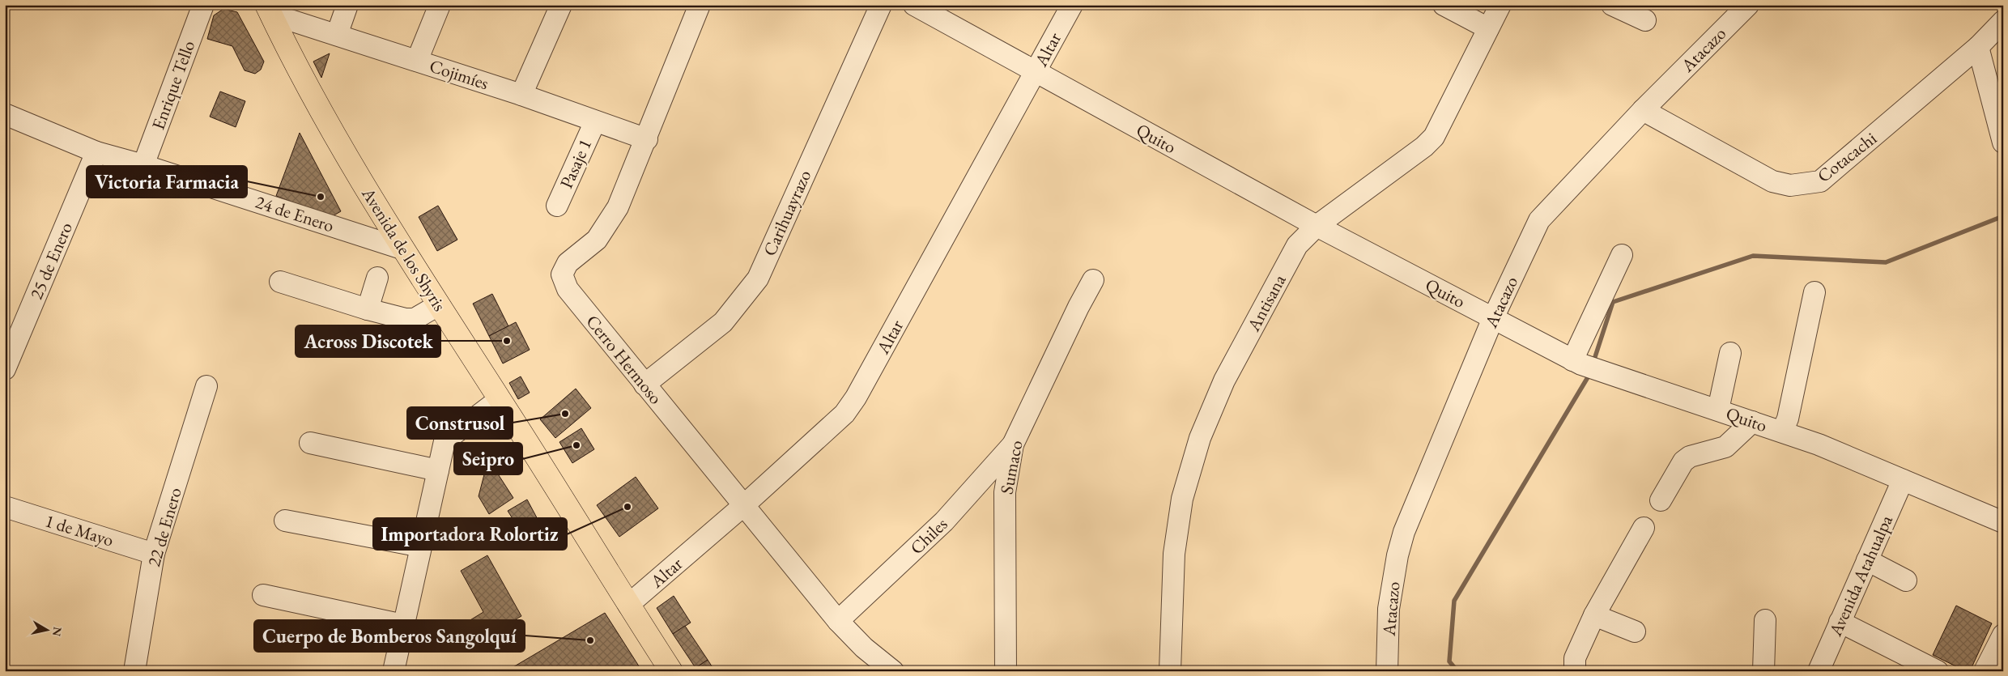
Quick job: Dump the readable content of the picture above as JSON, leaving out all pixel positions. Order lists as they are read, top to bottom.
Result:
{
  "streets": {
    "main road": ["Avenida de los Shyris"],
    "street": [
      "Altar",
      "Atacazo",
      "Cojimíes",
      "Enrique Tello",
      "Quito",
      "Cotacachi",
      "Pasaje 1",
      "Carihuayrazo",
      "24 de Enero",
      "25 de Enero",
      "Antisana",
      "Cerro Hermoso",
      "Sumaco",
      "22 de Enero",
      "1 de Mayo",
      "Chiles",
      "Avenida Atahualpa"
    ]
  },
  "crossings": [
    ["Altar", "Quito"],
    ["Altar", "Avenida de los Shyris"],
    ["Altar", "Cerro Hermoso"],
    ["Atacazo", "Quito"],
    ["Atacazo", "Cotacachi"],
    ["Cojimíes", "Pasaje 1"],
    ["Cojimíes", "Avenida de los Shyris"],
    ["Cojimíes", "Cerro Hermoso"],
    ["Enrique Tello", "24 de Enero"],
    ["Quito", "Antisana"],
    ["Quito", "Avenida Atahualpa"],
    ["Carihuayrazo", "Cerro Hermoso"],
    ["24 de Enero", "Avenida de los Shyris"],
    ["24 de Enero", "25 de Enero"],
    ["Cerro Hermoso", "Chiles"],
    ["Sumaco", "Chiles"],
    ["22 de Enero", "1 de Mayo"]
  ],
  "places": [
    "Victoria Farmacia",
    "Across Discotek",
    "Construsol",
    "Seipro",
    "Importadora Rolortiz",
    "Cuerpo de Bomberos Sangolquí"
  ],
  "north": "right"
}
